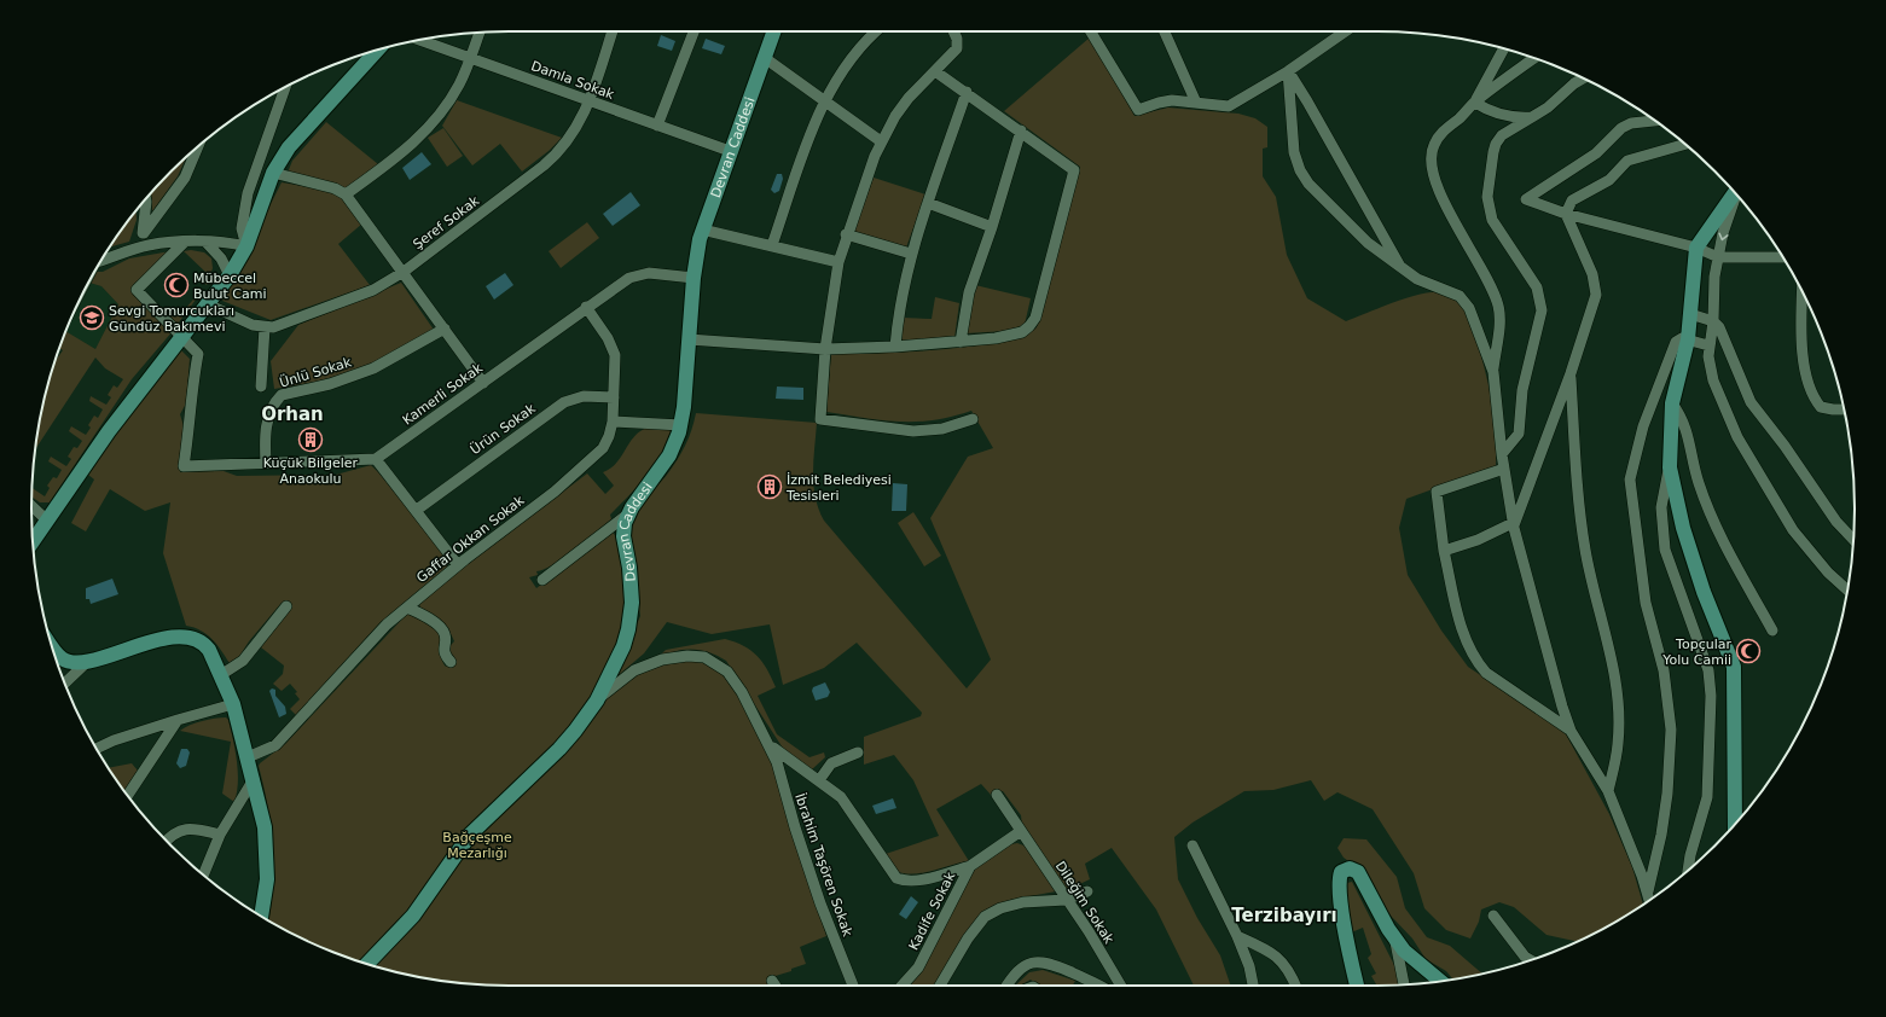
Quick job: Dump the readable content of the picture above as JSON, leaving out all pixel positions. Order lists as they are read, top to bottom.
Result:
{
  "streets": {
    "main road": ["Devran Caddesi"],
    "street": [
      "Damla Sokak",
      "Şeref Sokak",
      "Ünlü Sokak",
      "Kamerli Sokak",
      "Ürün Sokak",
      "Gaffar Okkan Sokak",
      "İbrahim Taşören Sokak",
      "Dileğim Sokak",
      "Kadife Sokak"
    ]
  },
  "crossings": [
    ["Damla Sokak", "Devran Caddesi"],
    ["Damla Sokak", "Şeref Sokak"],
    ["Devran Caddesi", "Kamerli Sokak"],
    ["Devran Caddesi", "İbrahim Taşören Sokak"],
    ["Kamerli Sokak", "Gaffar Okkan Sokak"],
    ["Ürün Sokak", "Gaffar Okkan Sokak"],
    ["Dileğim Sokak", "Kadife Sokak"]
  ],
  "districts": ["Orhan", "Terzibayırı"],
  "parks": ["Bağçeşme Mezarlığı"],
  "places": {
    "mosque": ["Mübeccel Bulut Cami", "Topçular Yolu Camii"],
    "school or university": ["Sevgi Tomurcukları Gündüz Bakımevi"],
    "building": ["Küçük Bilgeler Anaokulu", "İzmit Belediyesi Tesisleri"]
  }
}
